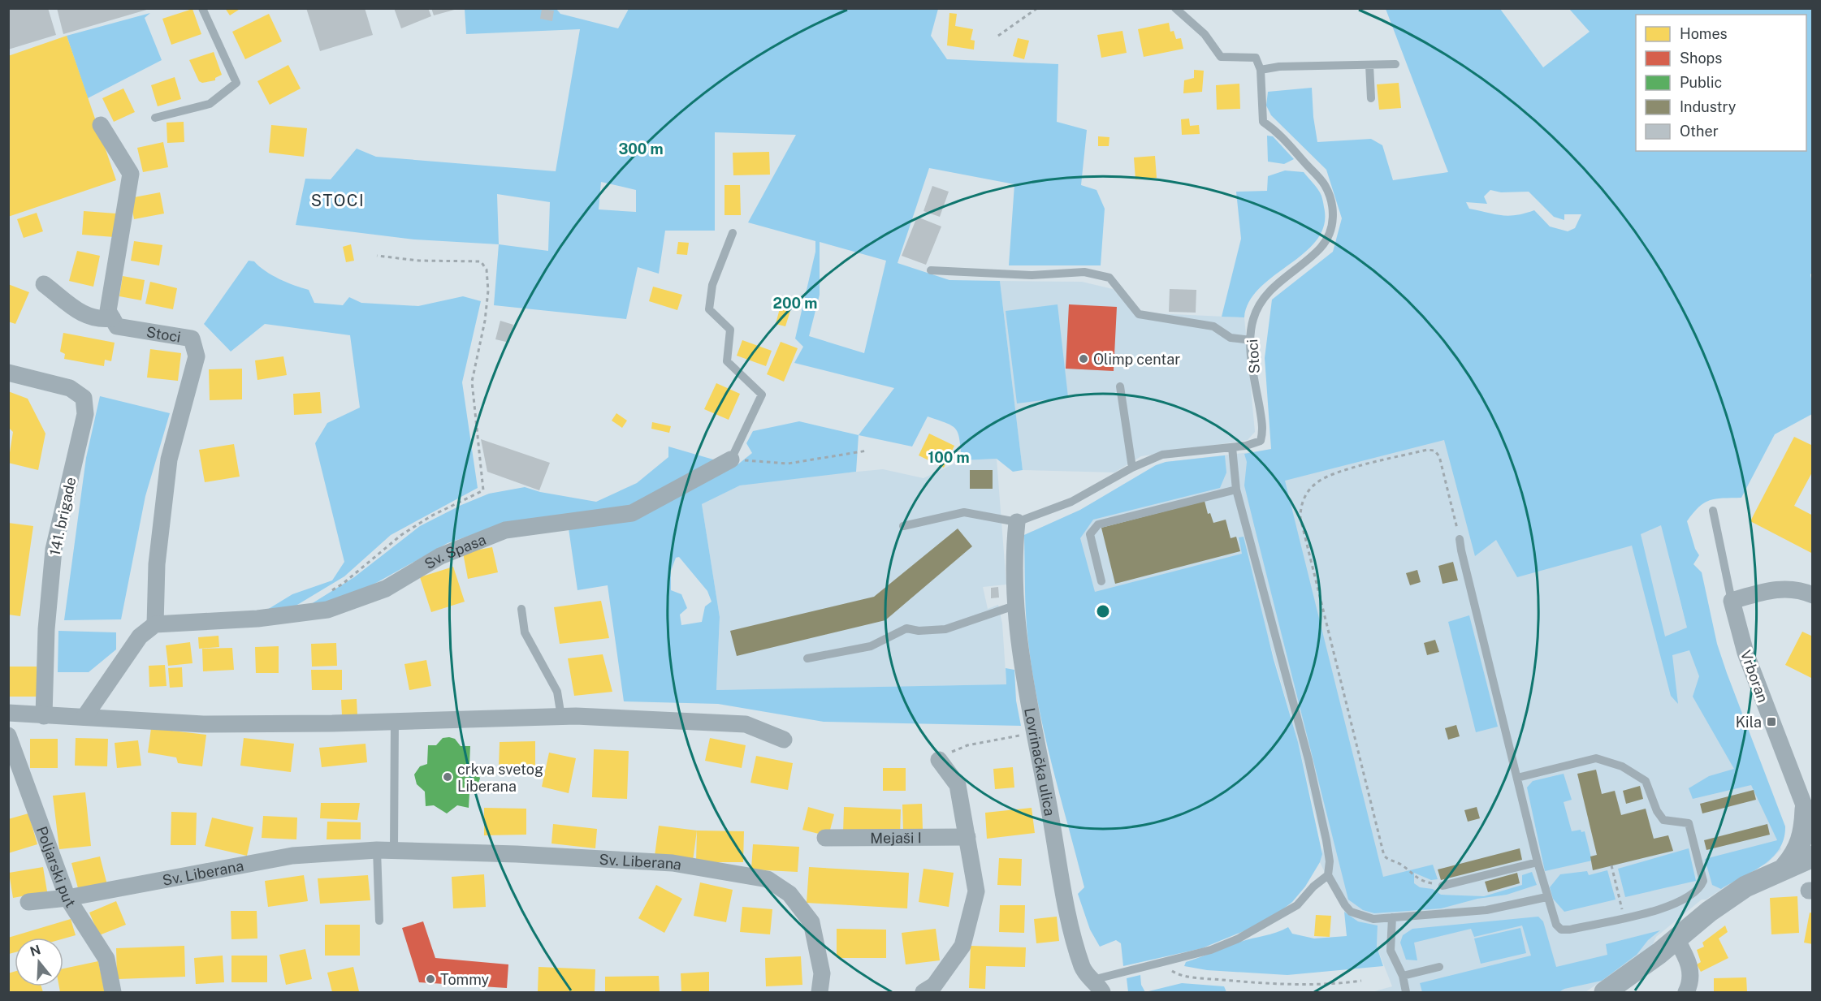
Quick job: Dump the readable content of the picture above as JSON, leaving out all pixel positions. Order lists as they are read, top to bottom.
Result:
{
  "streets": {
    "street": [
      "Stoci",
      "141. brigade",
      "Sv. Spasa",
      "Vrboran",
      "Lovrinačka ulica",
      "Mejaši I",
      "Sv. Liberana",
      "Poljarski put"
    ]
  },
  "crossings": [
    ["Stoci", "Sv. Spasa"],
    ["Stoci", "Lovrinačka ulica"],
    ["Sv. Liberana", "Poljarski put"]
  ],
  "districts": ["STOCI"],
  "places": {
    "other": ["Olimp centar", "crkva svetog Liberana", "Tommy"],
    "transit": ["Kila"]
  },
  "legend": [
    "Homes",
    "Shops",
    "Public",
    "Industry",
    "Other"
  ],
  "north": "top",
  "rings": ["300 m", "200 m", "100 m"]
}
